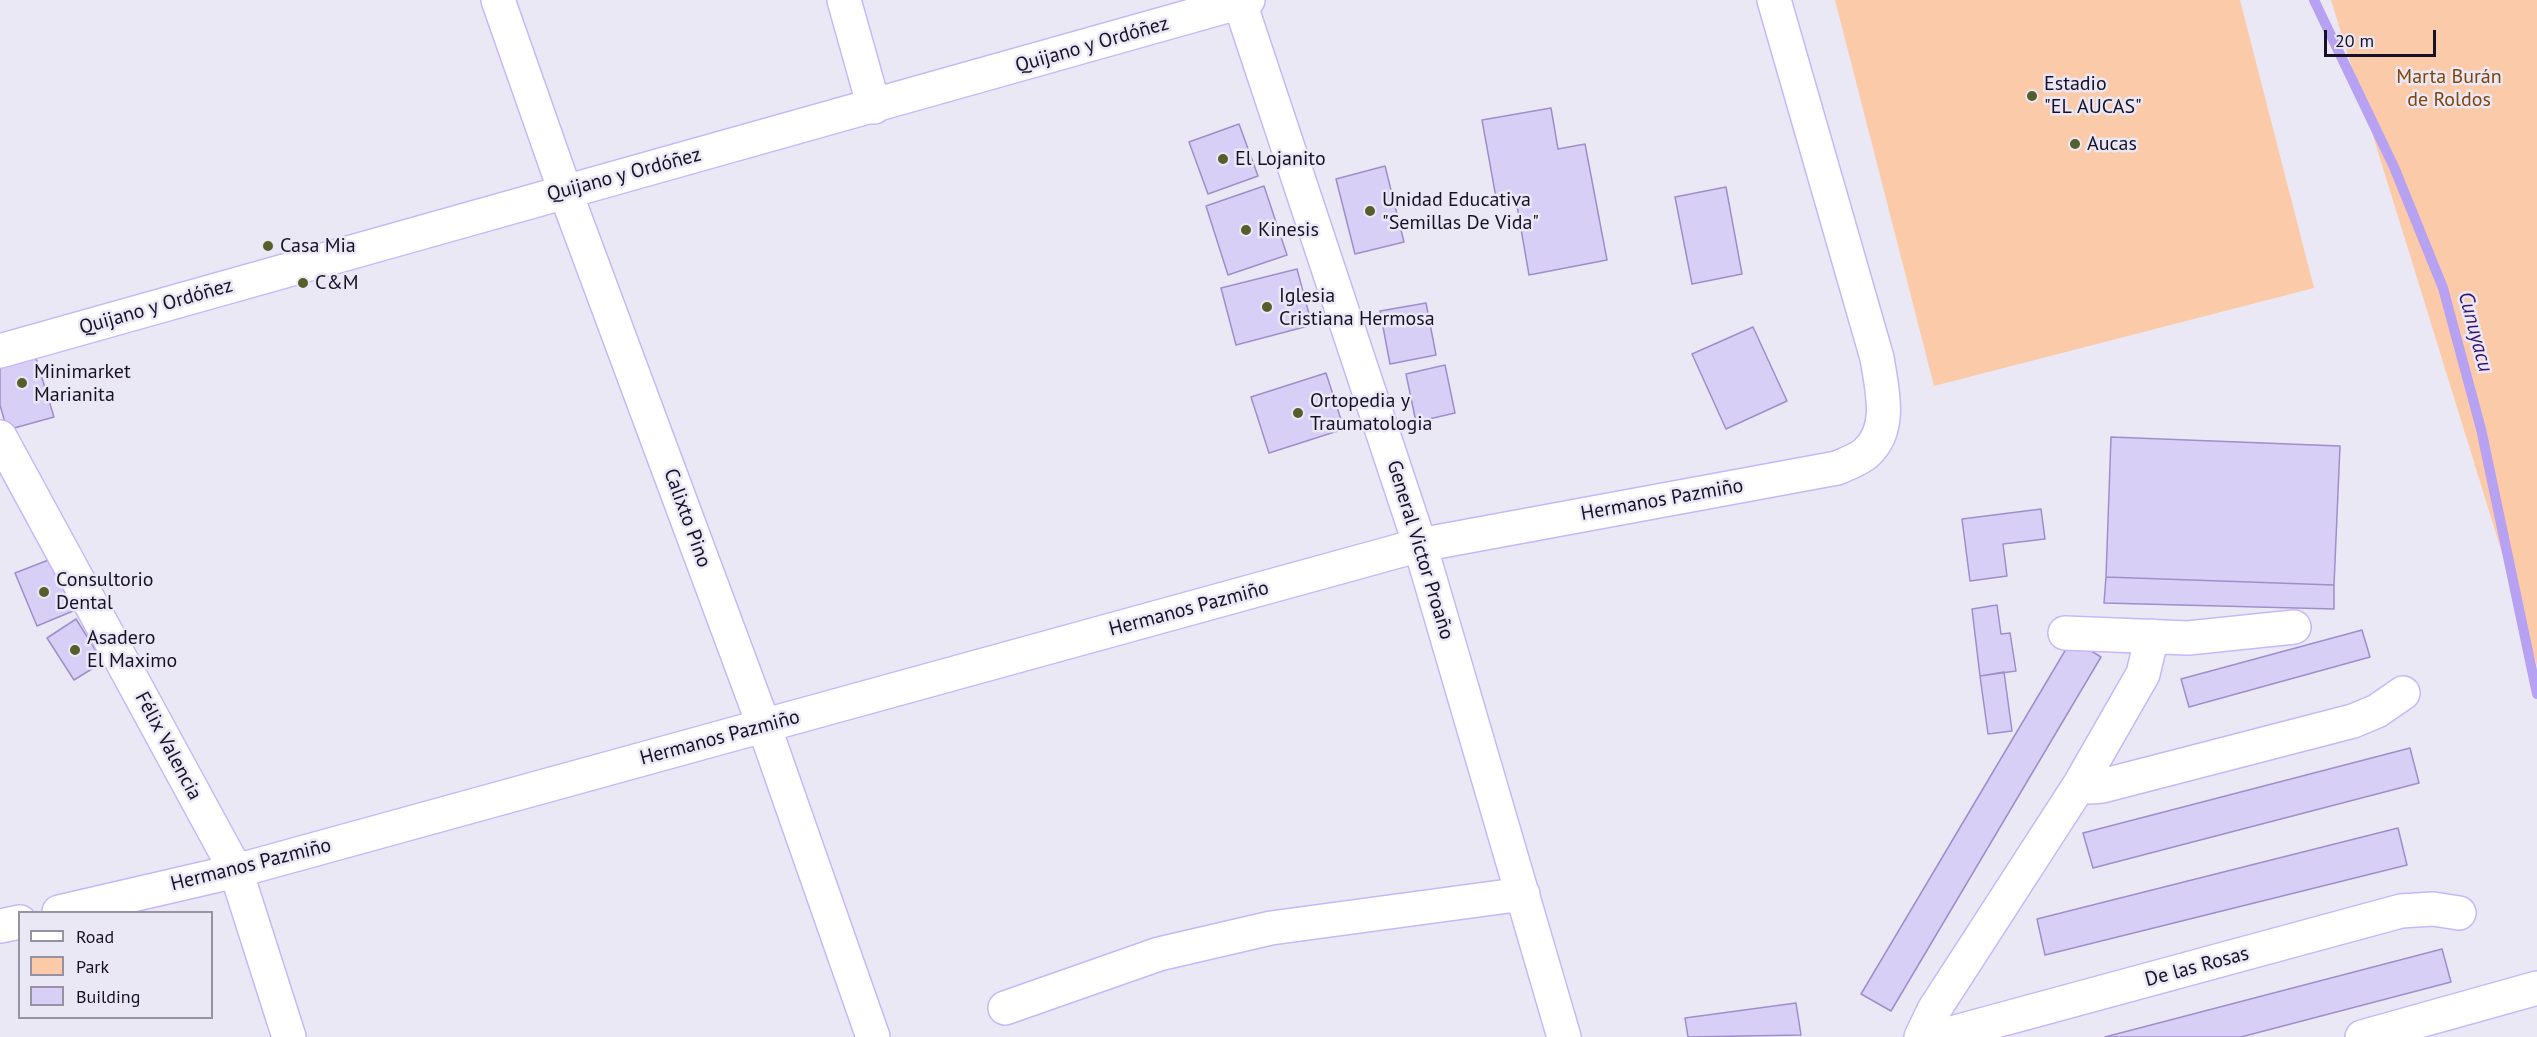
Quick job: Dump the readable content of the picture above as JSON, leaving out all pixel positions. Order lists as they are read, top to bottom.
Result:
{
  "streets": {
    "street": [
      "Quijano y Ordóñez",
      "Hermanos Pazmiño",
      "Calixto Pino",
      "General Victor Proaño",
      "Félix Valencia",
      "De las Rosas"
    ]
  },
  "crossings": [
    ["Quijano y Ordóñez", "Calixto Pino"],
    ["Quijano y Ordóñez", "General Victor Proaño"],
    ["Hermanos Pazmiño", "Calixto Pino"],
    ["Hermanos Pazmiño", "General Victor Proaño"],
    ["Hermanos Pazmiño", "Félix Valencia"]
  ],
  "water": ["Cunuyacu"],
  "parks": ["Marta Burán de Roldos"],
  "places": [
    "Estadio \"EL AUCAS\"",
    "Aucas",
    "El Lojanito",
    "Unidad Educativa \"Semillas De Vida\"",
    "Kinesis",
    "Casa Mia",
    "C&M",
    "Iglesia Cristiana Hermosa",
    "Minimarket Marianita",
    "Ortopedia y Traumatologia",
    "Consultorio Dental",
    "Asadero El Maximo"
  ],
  "legend": ["Road", "Park", "Building"],
  "scale_bar": "20 m"
}
